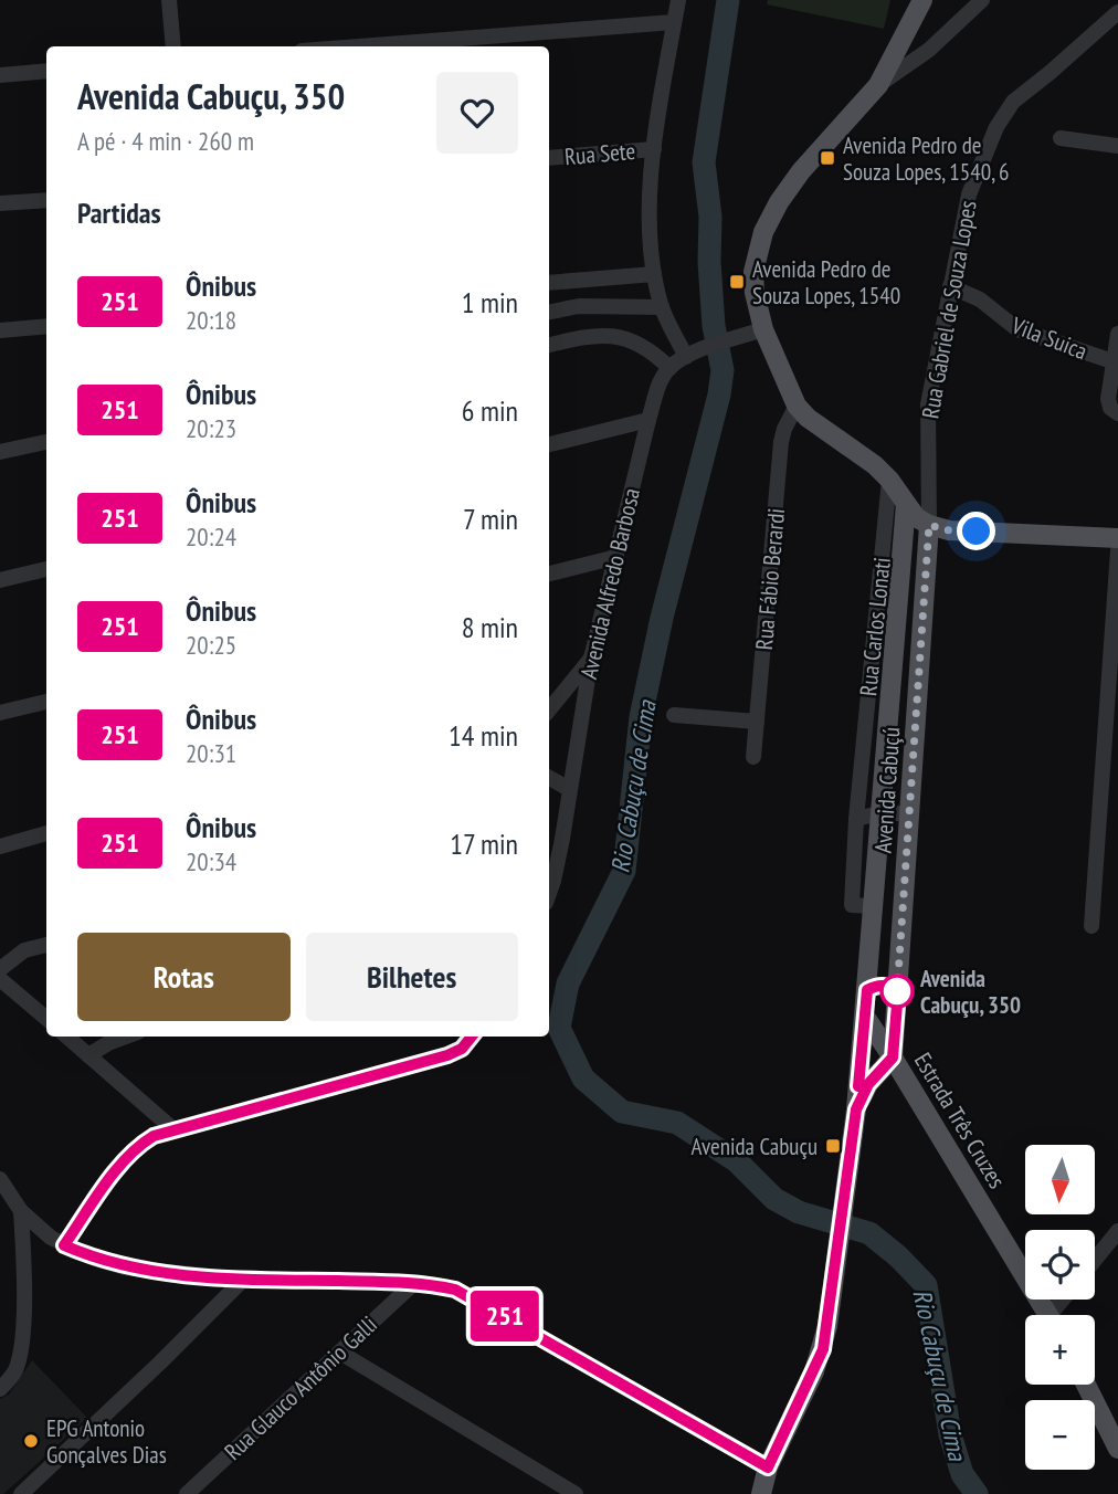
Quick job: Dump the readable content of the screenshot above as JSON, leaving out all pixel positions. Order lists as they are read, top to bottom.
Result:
{
  "streets": {
    "main road": ["Avenida Cabuçú", "Estrada Três Cruzes"],
    "street": [
      "Rua Sete",
      "Rua Gabriel de Souza Lopes",
      "Vila Suica",
      "Rua Fábio Berardi",
      "Avenida Alfredo Barbosa",
      "Rua Carlos Lonati",
      "Rua Glauco Antônio Galli"
    ]
  },
  "crossings": [
    ["Rua Gabriel de Souza Lopes", "Vila Suica"],
    ["Rua Gabriel de Souza Lopes", "Avenida Cabuçú"],
    ["Rua Carlos Lonati", "Avenida Cabuçú"],
    ["Avenida Cabuçú", "Estrada Três Cruzes"]
  ],
  "water": ["Rio Cabuçu de Cima"],
  "places": {
    "transit": ["Avenida Pedro de Souza Lopes, 1540, 6", "Avenida Pedro de Souza Lopes, 1540", "Avenida Cabuçu"],
    "other": ["Avenida Cabuçu, 350", "EPG Antonio Gonçalves Dias"]
  },
  "lines": ["bus line 251"],
  "north": "bottom",
  "page": {
    "on_map": "251",
    "heading": [
      ["Avenida Cabuçu, 350", "A pé · 4 min · 260 m"],
      "Partidas"
    ],
    "list": [
      {
        "mark": "251",
        "name": "Ônibus",
        "note": "20:18",
        "value": "1 min"
      },
      {
        "mark": "251",
        "name": "Ônibus",
        "note": "20:23",
        "value": "6 min"
      },
      {
        "mark": "251",
        "name": "Ônibus",
        "note": "20:24",
        "value": "7 min"
      },
      {
        "mark": "251",
        "name": "Ônibus",
        "note": "20:25",
        "value": "8 min"
      },
      {
        "mark": "251",
        "name": "Ônibus",
        "note": "20:31",
        "value": "14 min"
      },
      {
        "mark": "251",
        "name": "Ônibus",
        "note": "20:34",
        "value": "17 min"
      }
    ],
    "buttons": ["Rotas", "Bilhetes"],
    "map_buttons": ["+", "−"]
  }
}
